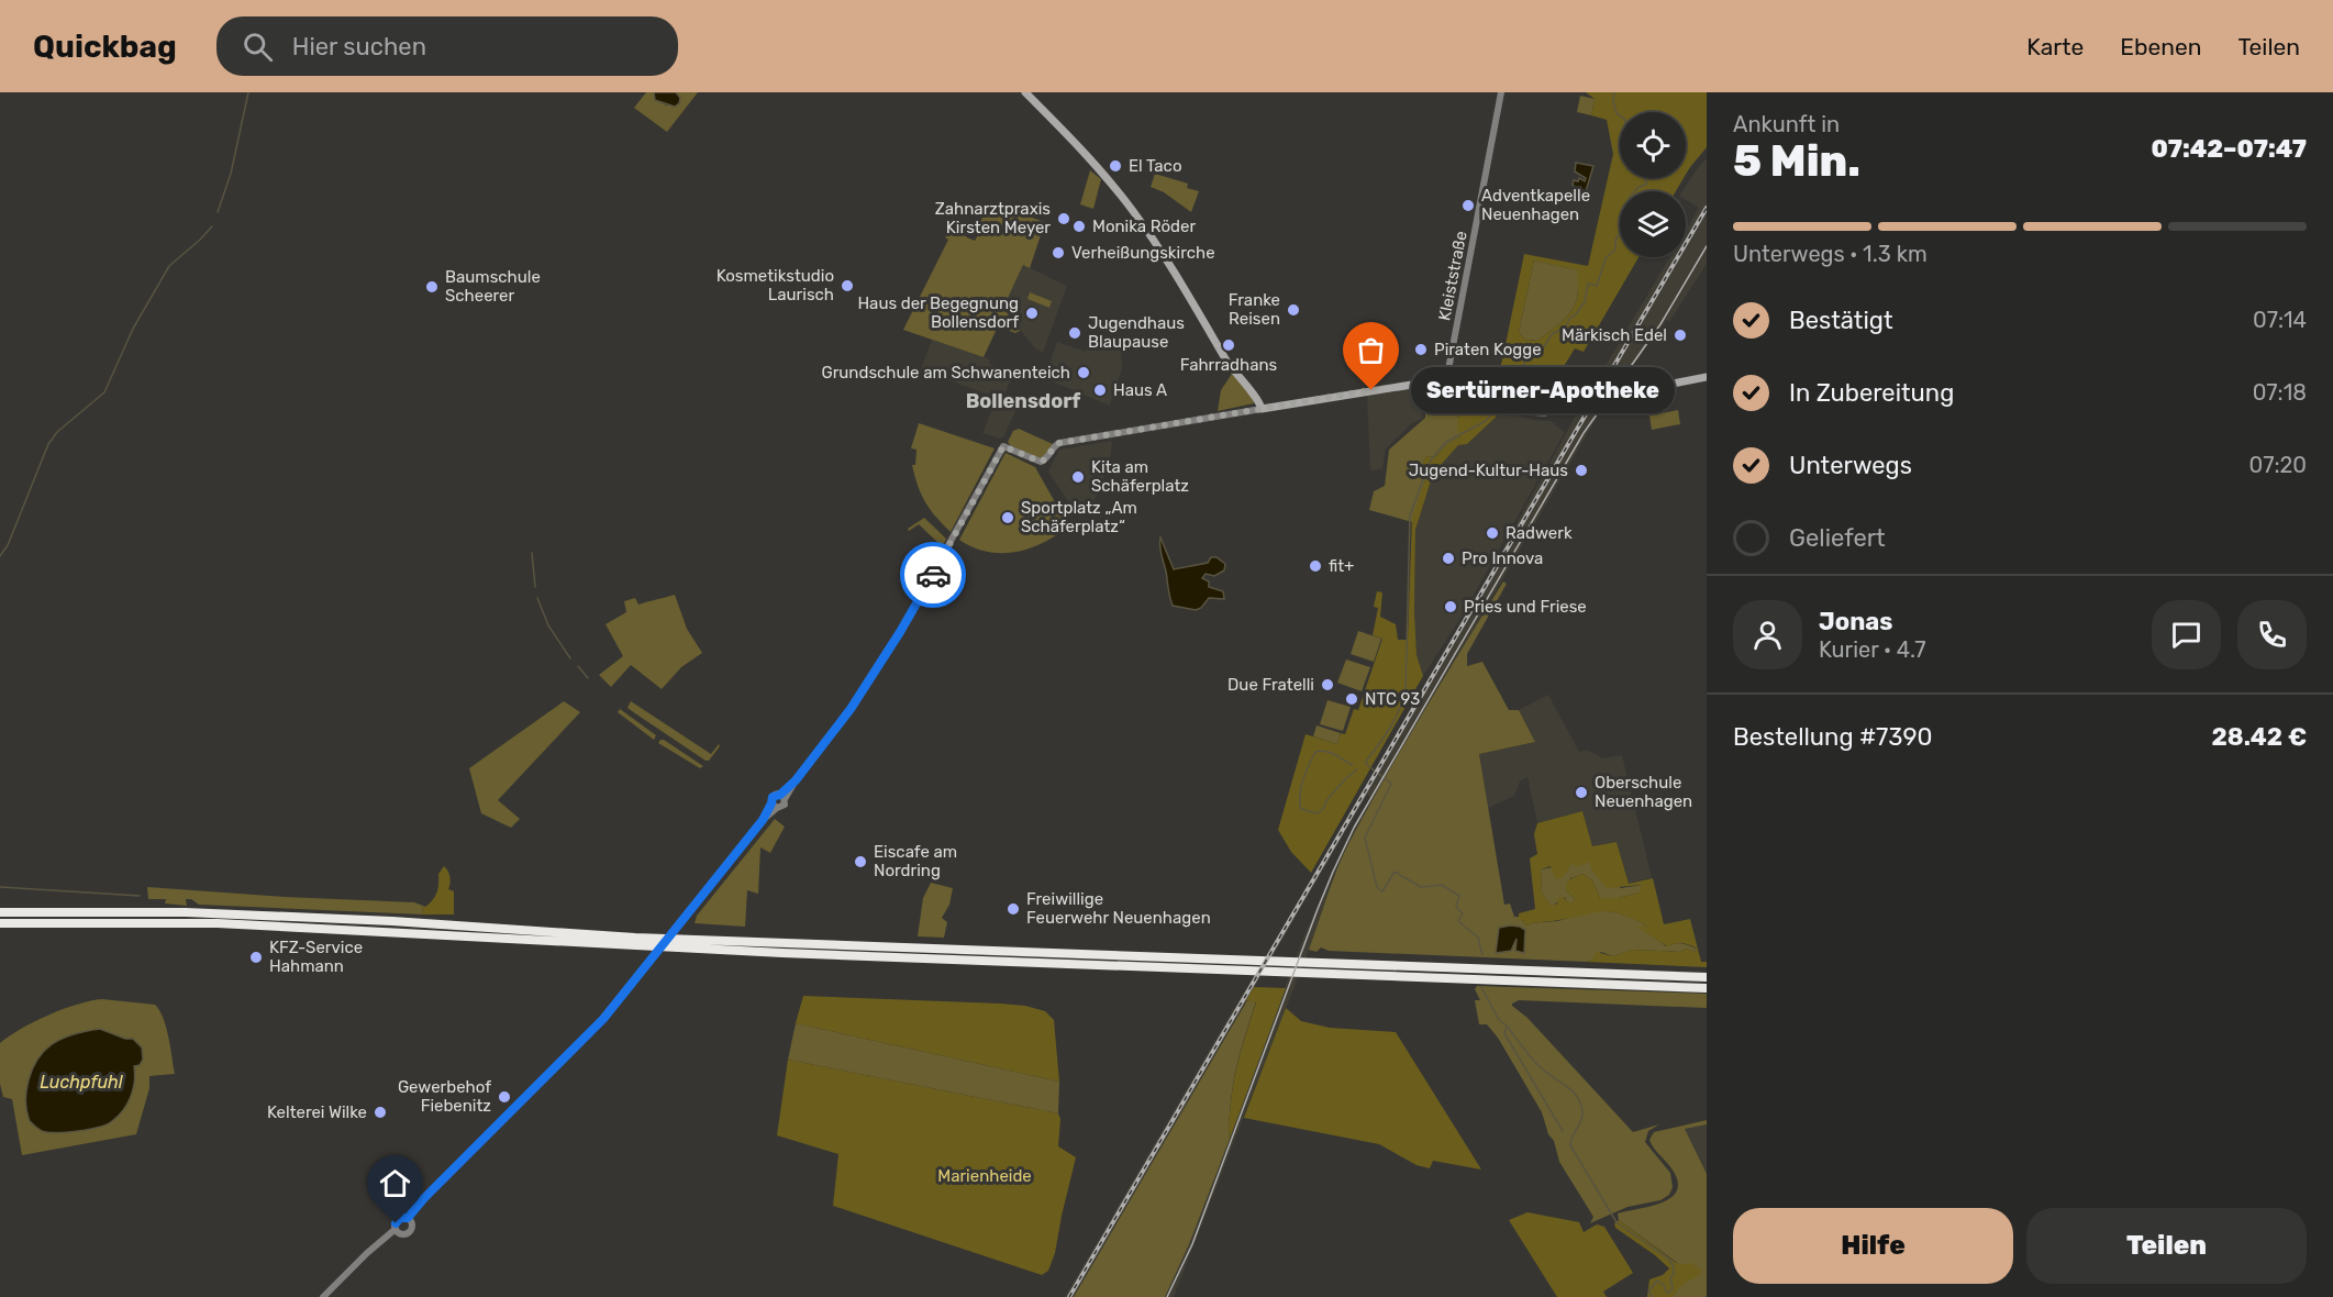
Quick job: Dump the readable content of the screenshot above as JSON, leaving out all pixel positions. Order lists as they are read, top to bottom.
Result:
{
  "streets": {
    "street": ["Kleiststraße"]
  },
  "districts": ["Bollensdorf"],
  "water": ["Luchpfuhl"],
  "parks": ["Marienheide"],
  "places": [
    "El Taco",
    "Adventkapelle Neuenhagen",
    "Zahnarztpraxis Kirsten Meyer",
    "Monika Röder",
    "Verheißungskirche",
    "Kosmetikstudio Laurisch",
    "Baumschule Scheerer",
    "Franke Reisen",
    "Haus der Begegnung Bollensdorf",
    "Jugendhaus Blaupause",
    "Märkisch Edel",
    "Fahrradhans",
    "Piraten Kogge",
    "Grundschule am Schwanenteich",
    "Haus A",
    "Sertürner-Apotheke",
    "Jugend-Kultur-Haus",
    "Kita am Schäferplatz",
    "Sportplatz „Am Schäferplatz“",
    "Radwerk",
    "Pro Innova",
    "fit+",
    "Pries und Friese",
    "Due Fratelli",
    "NTC 93",
    "Oberschule Neuenhagen",
    "Eiscafe am Nordring",
    "Freiwillige Feuerwehr Neuenhagen",
    "KFZ-Service Hahmann",
    "Gewerbehof Fiebenitz",
    "Kelterei Wilke"
  ],
  "page": {
    "header": "Quickbag",
    "search": "Hier suchen",
    "nav": ["Karte", "Ebenen", "Teilen"],
    "heading": ["5 Min.", "Ankunft in", "07:42–07:47"],
    "panel": [
      "Jonas",
      "Kurier · 4.7",
      "Bestellung #7390",
      "28.42 €"
    ],
    "bar": "Unterwegs · 1.3 km",
    "list": [
      ["Bestätigt", "07:14"],
      ["In Zubereitung", "07:18"],
      ["Unterwegs", "07:20"],
      "Geliefert"
    ],
    "bubble": "Sertürner-Apotheke",
    "buttons": ["Hilfe", "Teilen"]
  }
}
